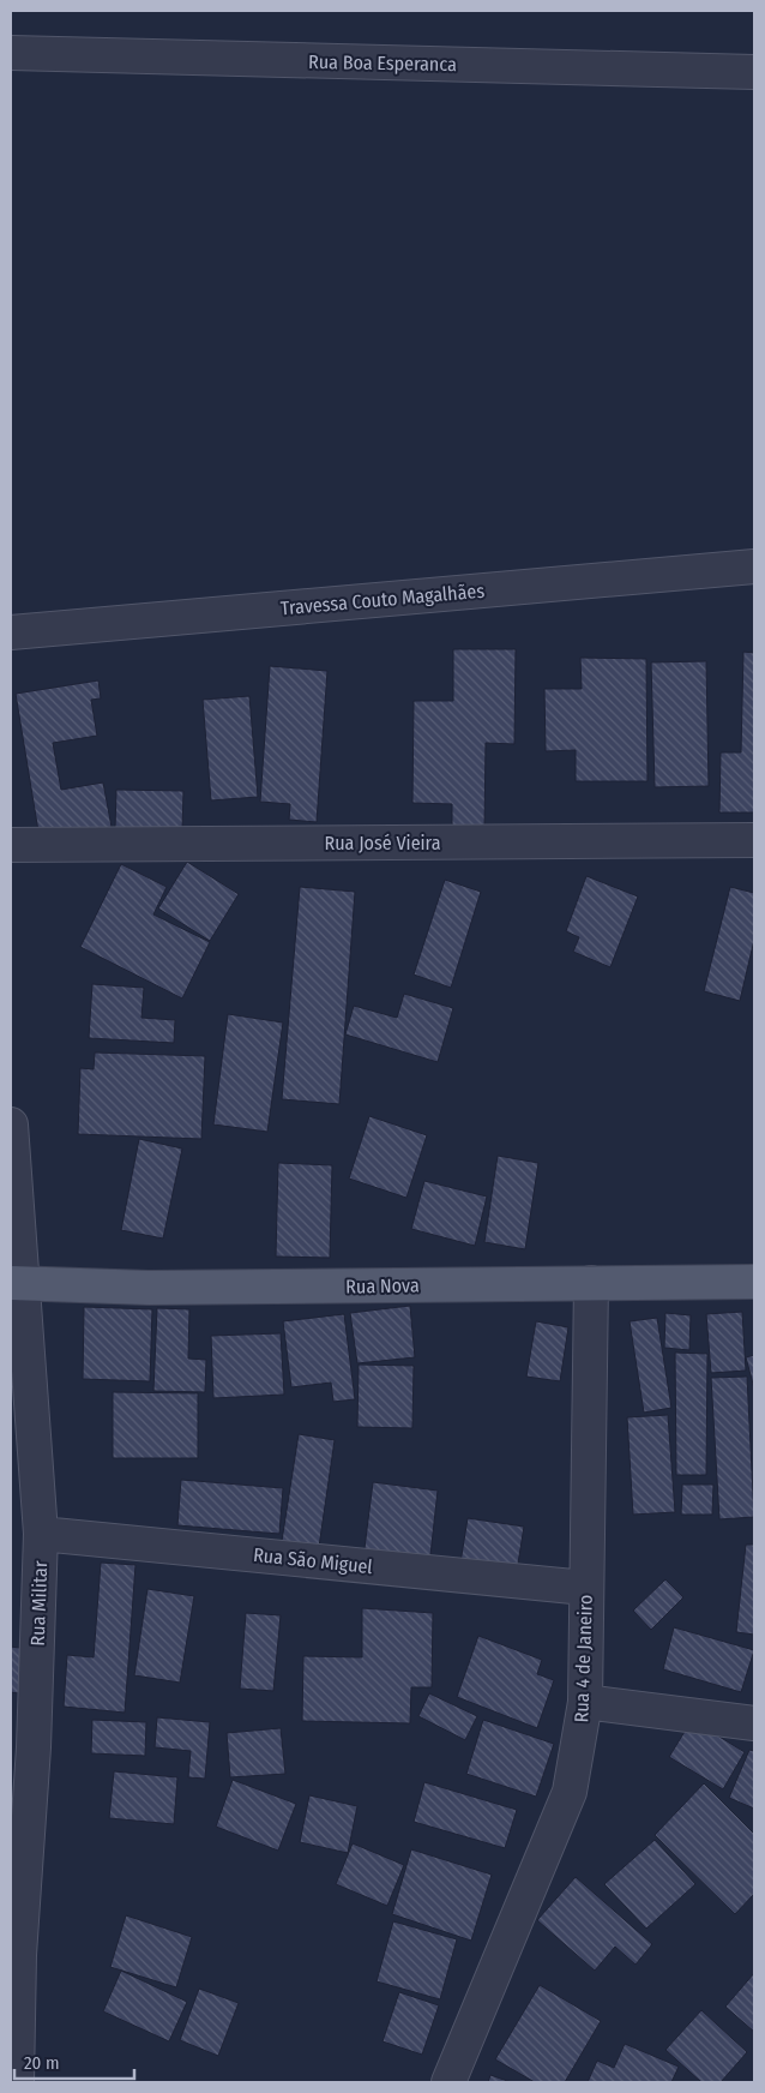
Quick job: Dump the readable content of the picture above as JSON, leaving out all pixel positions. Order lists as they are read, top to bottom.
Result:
{
  "streets": {
    "main road": ["Rua Nova"],
    "street": [
      "Rua Boa Esperanca",
      "Travessa Couto Magalhães",
      "Rua José Vieira",
      "Rua São Miguel",
      "Rua Militar",
      "Rua 4 de Janeiro"
    ]
  },
  "crossings": [
    ["Rua Nova", "Rua Militar"],
    ["Rua Nova", "Rua 4 de Janeiro"],
    ["Rua São Miguel", "Rua Militar"],
    ["Rua São Miguel", "Rua 4 de Janeiro"]
  ],
  "scale_bar": "20 m"
}
